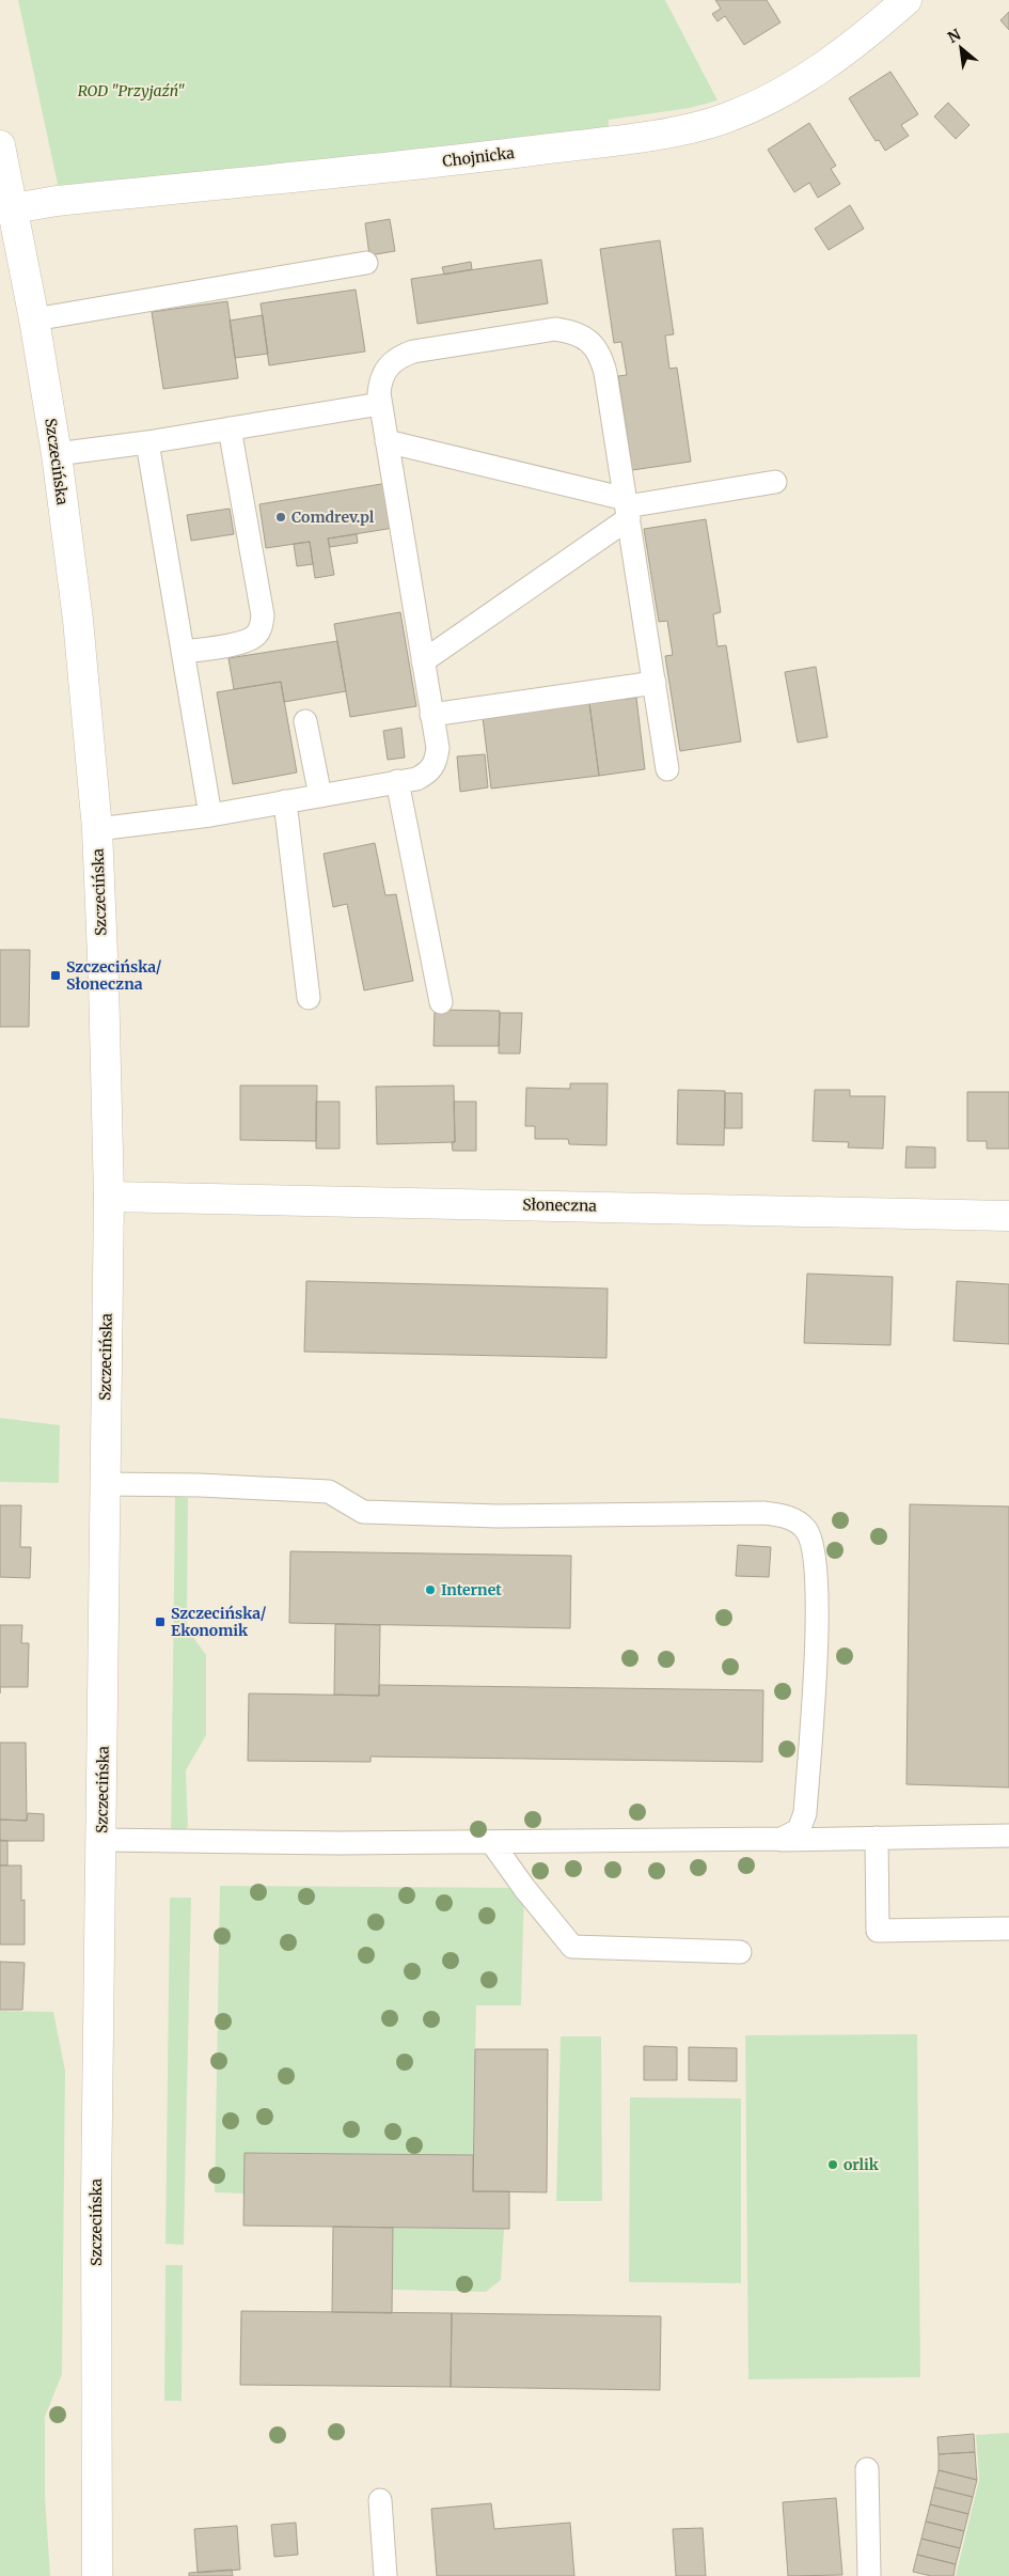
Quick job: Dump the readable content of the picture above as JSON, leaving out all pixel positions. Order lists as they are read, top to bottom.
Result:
{
  "streets": {
    "street": ["Chojnicka", "Szczecińska", "Słoneczna"]
  },
  "crossings": [
    ["Chojnicka", "Szczecińska"],
    ["Szczecińska", "Słoneczna"]
  ],
  "parks": ["ROD \"Przyjaźń\""],
  "places": {
    "other": ["Comdrev.pl", "Internet", "orlik"],
    "transit": ["Szczecińska/ Słoneczna", "Szczecińska/ Ekonomik"]
  },
  "north": "top left"
}
